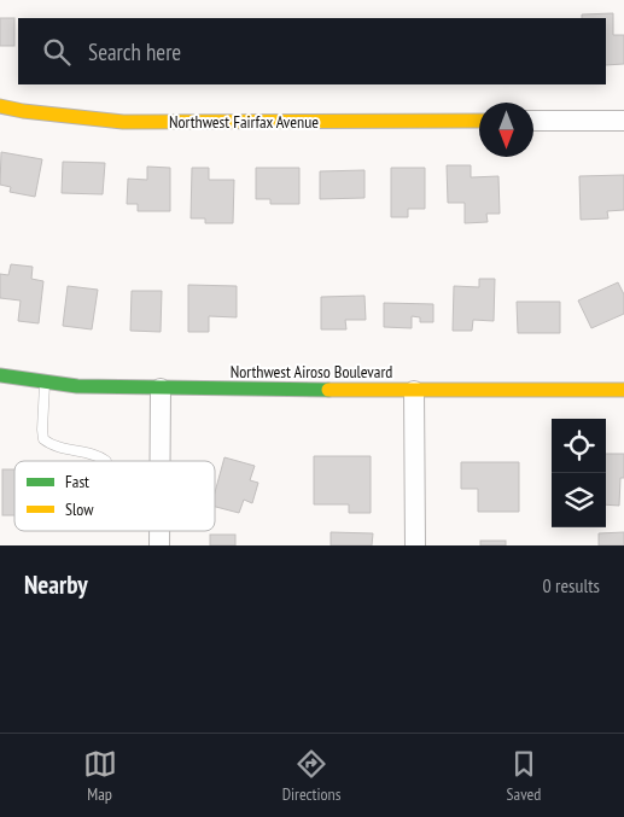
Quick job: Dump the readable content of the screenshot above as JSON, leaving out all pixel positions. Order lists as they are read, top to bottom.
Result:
{
  "streets": {
    "main road": ["Northwest Fairfax Avenue", "Northwest Airoso Boulevard"]
  },
  "legend": ["Fast", "Slow"],
  "north": "bottom",
  "page": {
    "search": "Search here",
    "heading": ["Nearby", "0 results"],
    "nav": ["Map", "Directions", "Saved"]
  }
}
